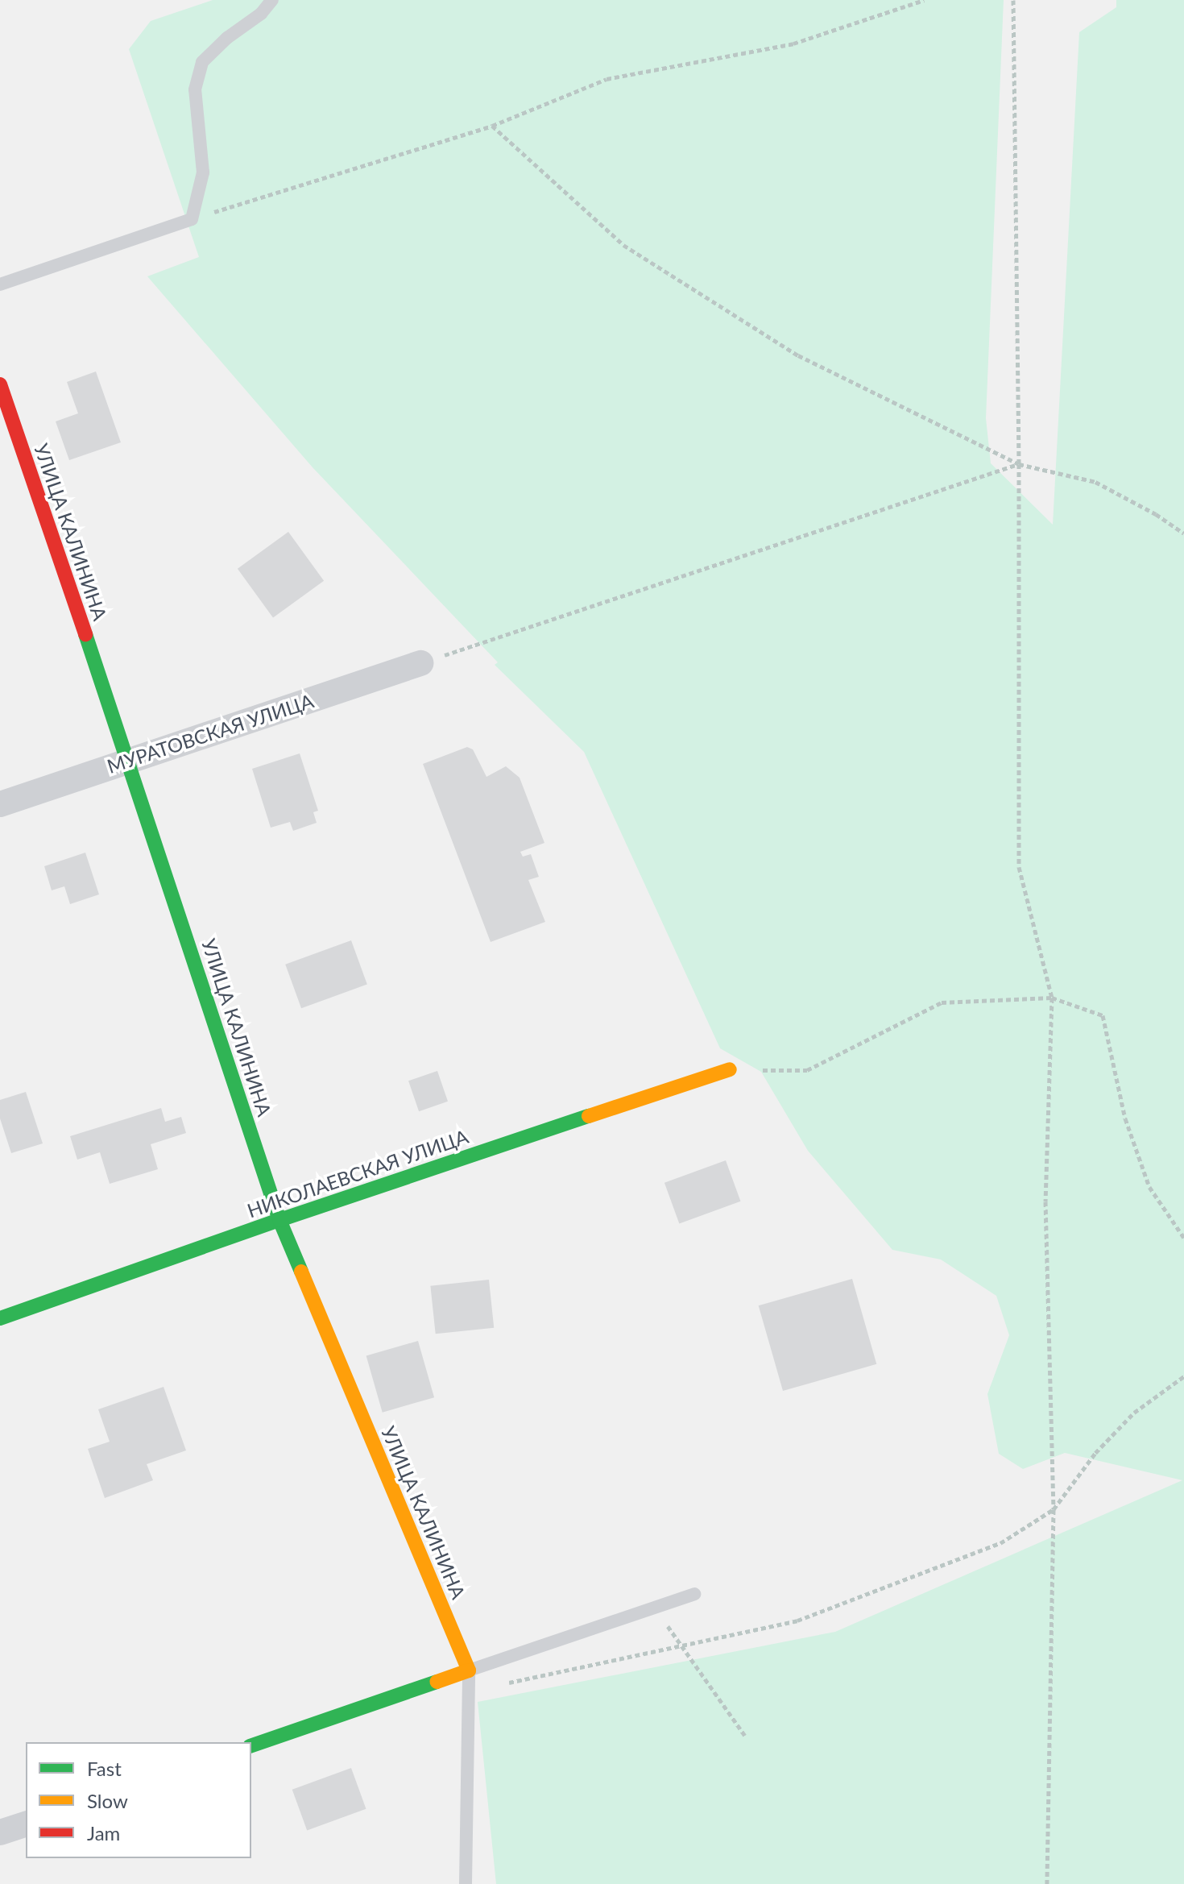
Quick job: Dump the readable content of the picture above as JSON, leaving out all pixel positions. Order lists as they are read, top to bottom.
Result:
{
  "streets": {
    "street": ["УЛИЦА КАЛИНИНА", "МУРАТОВСКАЯ УЛИЦА", "НИКОЛАЕВСКАЯ УЛИЦА"]
  },
  "crossings": [
    ["УЛИЦА КАЛИНИНА", "МУРАТОВСКАЯ УЛИЦА"],
    ["УЛИЦА КАЛИНИНА", "НИКОЛАЕВСКАЯ УЛИЦА"]
  ],
  "legend": ["Fast", "Slow", "Jam"]
}
